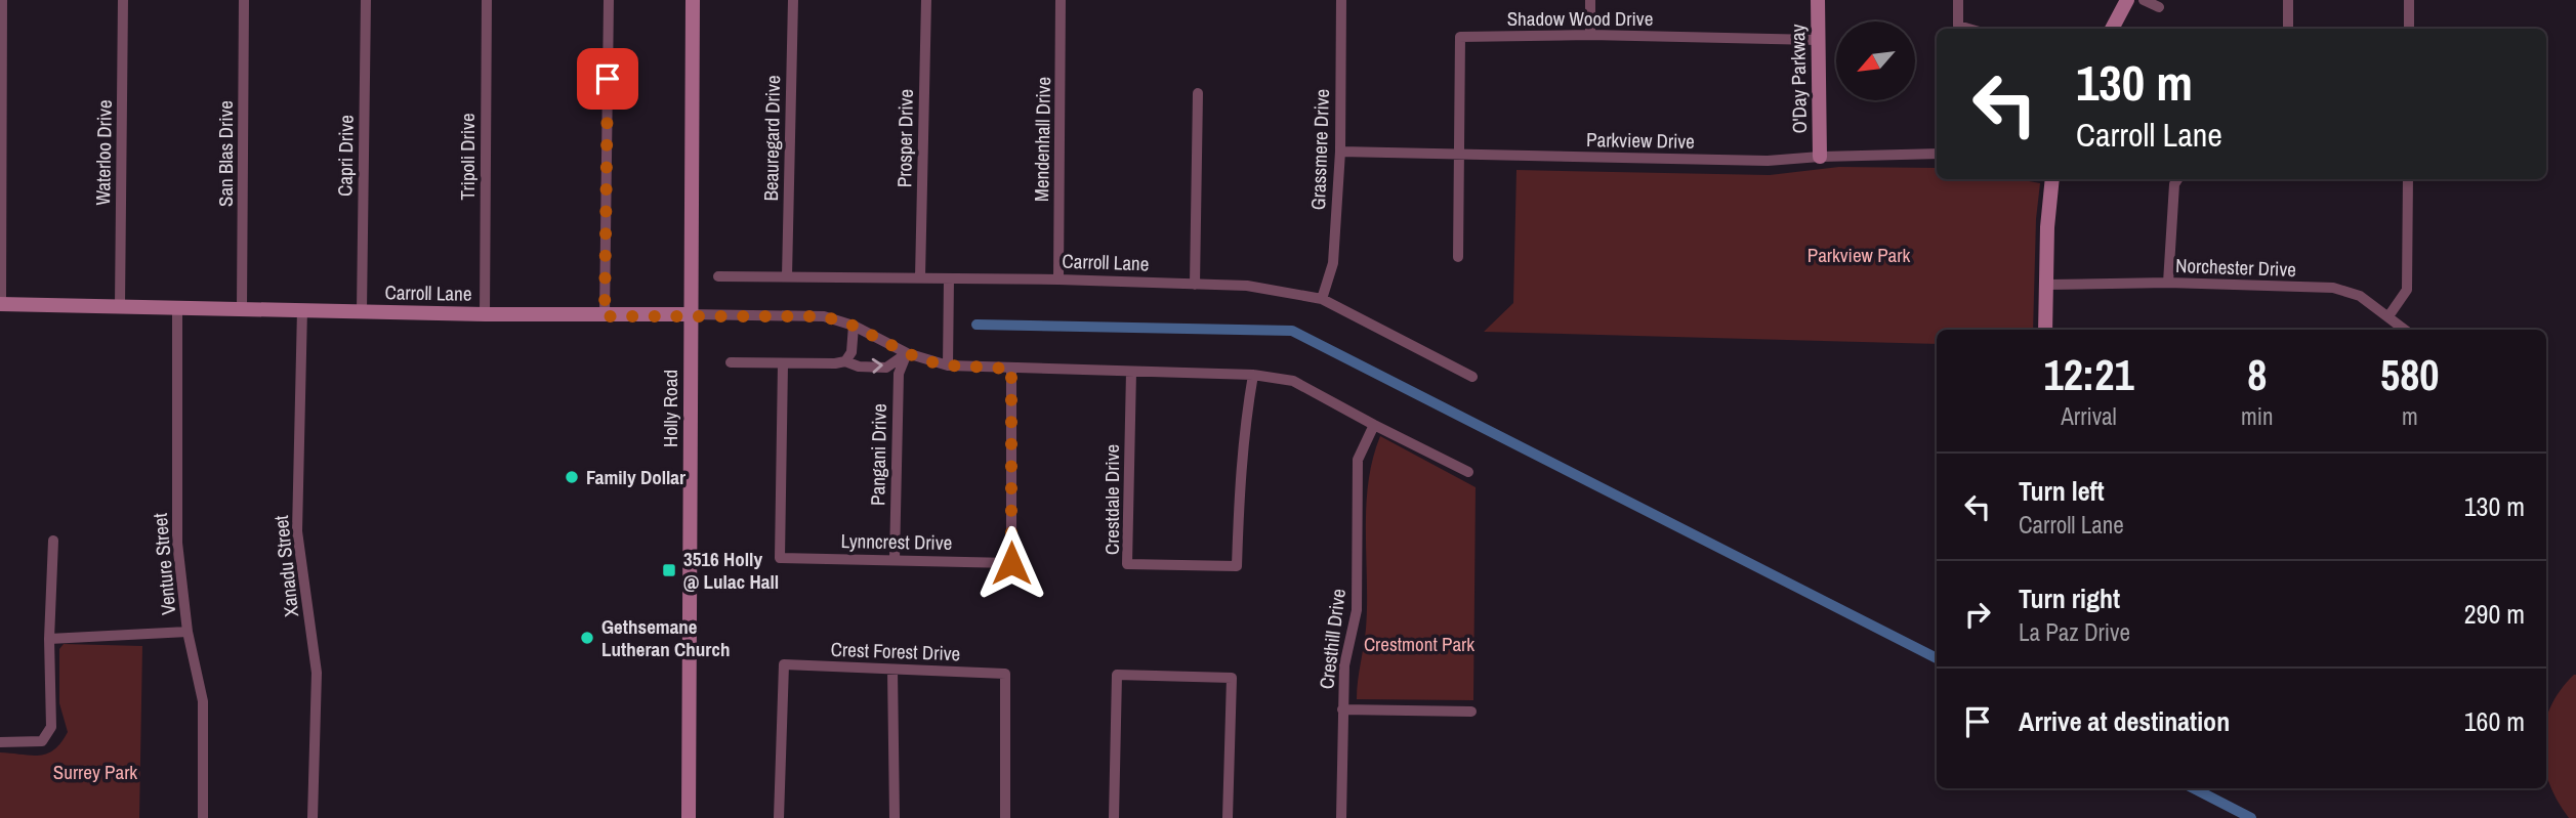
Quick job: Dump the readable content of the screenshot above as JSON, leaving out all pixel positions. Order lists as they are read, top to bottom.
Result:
{
  "streets": {
    "street": [
      "Shadow Wood Drive",
      "O'Day Parkway",
      "Beauregard Drive",
      "Prosper Drive",
      "Mendenhall Drive",
      "Parkview Drive",
      "Grassmere Drive",
      "Waterloo Drive",
      "San Blas Drive",
      "Capri Drive",
      "Tripoli Drive",
      "Carroll Lane",
      "Norchester Drive",
      "Holly Road",
      "Pangani Drive",
      "Crestdale Drive",
      "Lynncrest Drive",
      "Venture Street",
      "Xanadu Street",
      "Cresthill Drive",
      "Crest Forest Drive"
    ]
  },
  "crossings": [
    ["Shadow Wood Drive", "O'Day Parkway"],
    ["Shadow Wood Drive", "Parkview Drive"],
    ["O'Day Parkway", "Parkview Drive"],
    ["Beauregard Drive", "Carroll Lane"],
    ["Prosper Drive", "Carroll Lane"],
    ["Mendenhall Drive", "Carroll Lane"],
    ["Parkview Drive", "Grassmere Drive"],
    ["Grassmere Drive", "Carroll Lane"],
    ["Waterloo Drive", "Carroll Lane"],
    ["San Blas Drive", "Carroll Lane"],
    ["Capri Drive", "Carroll Lane"],
    ["Tripoli Drive", "Carroll Lane"],
    ["Carroll Lane", "Holly Road"],
    ["Carroll Lane", "Pangani Drive"],
    ["Carroll Lane", "Crestdale Drive"],
    ["Carroll Lane", "Lynncrest Drive"],
    ["Carroll Lane", "Venture Street"],
    ["Carroll Lane", "Xanadu Street"],
    ["Carroll Lane", "Cresthill Drive"],
    ["Pangani Drive", "Lynncrest Drive"]
  ],
  "parks": ["Parkview Park", "Crestmont Park", "Surrey Park"],
  "places": {
    "other": ["Family Dollar", "Gethsemane Lutheran Church"],
    "transit": ["3516 Holly @ Lulac Hall"]
  },
  "north": "bottom left",
  "page": {
    "turn": ["130 m", "Carroll Lane"],
    "eta": [
      "12:21",
      "Arrival",
      "8",
      "min",
      "580",
      "m"
    ],
    "list": [
      {
        "name": "Turn left",
        "note": "Carroll Lane",
        "value": "130 m"
      },
      {
        "name": "Turn right",
        "note": "La Paz Drive",
        "value": "290 m"
      },
      {
        "name": "Arrive at destination",
        "value": "160 m"
      }
    ]
  }
}
